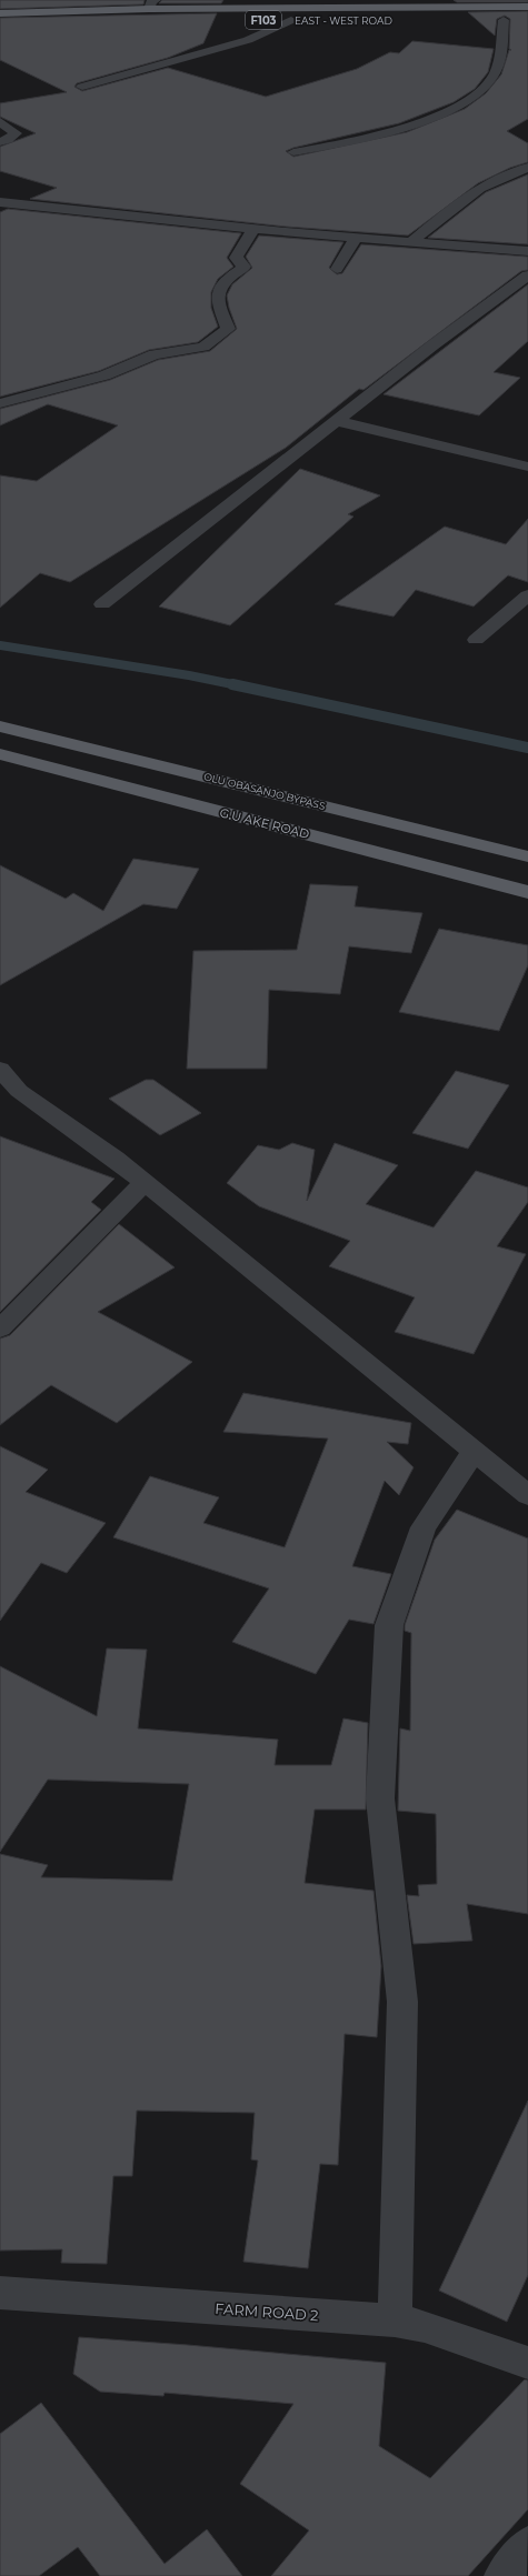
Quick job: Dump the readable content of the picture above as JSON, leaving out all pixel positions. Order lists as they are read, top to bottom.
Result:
{
  "streets": {
    "main road": [
      "F103",
      "EAST - WEST ROAD",
      "OLU OBASANJO BYPASS",
      "G.U AKE ROAD"
    ],
    "street": ["FARM ROAD 2"]
  }
}
